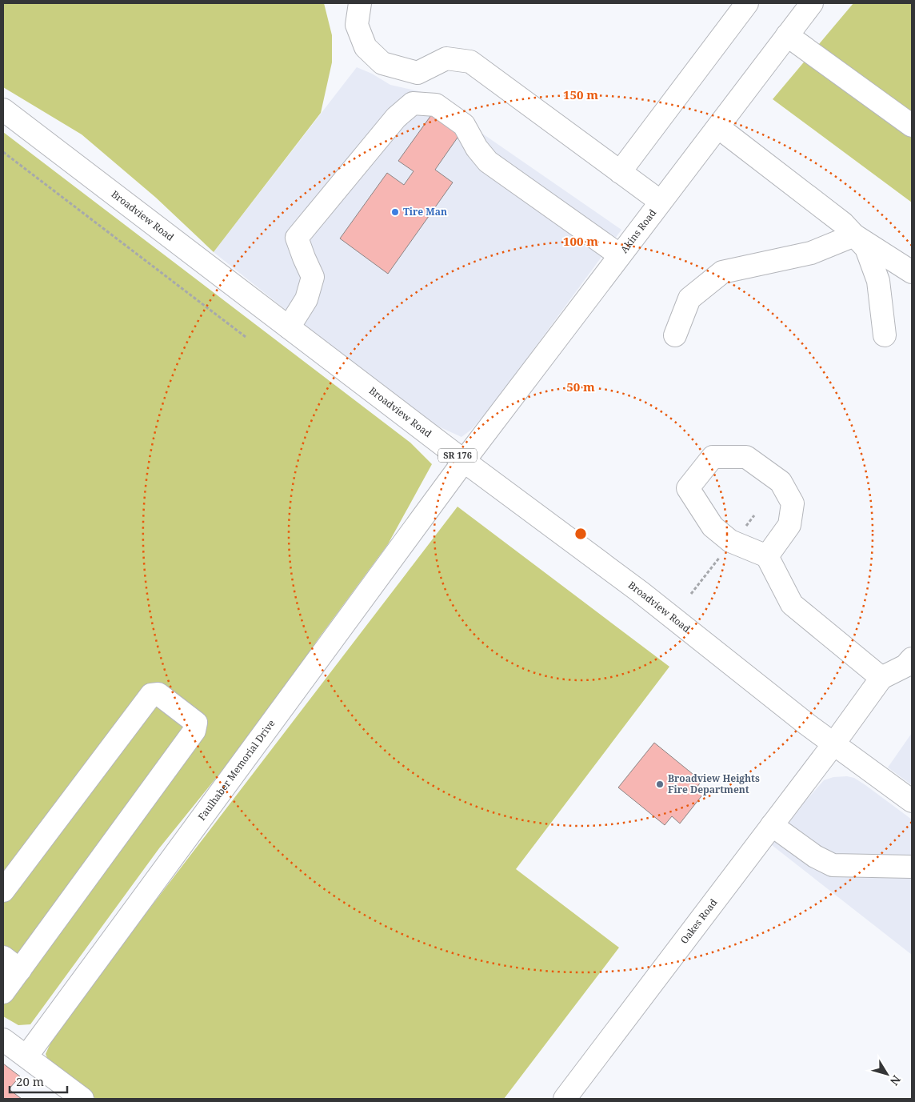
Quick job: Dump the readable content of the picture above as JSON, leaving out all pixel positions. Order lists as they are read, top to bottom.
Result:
{
  "streets": {
    "street": [
      "Broadview Road",
      "Akins Road",
      "SR 176",
      "Faulhaber Memorial Drive",
      "Oakes Road"
    ]
  },
  "crossings": [
    ["Broadview Road", "Akins Road"],
    ["Broadview Road", "Faulhaber Memorial Drive"],
    ["Broadview Road", "Oakes Road"],
    ["Akins Road", "Faulhaber Memorial Drive"]
  ],
  "places": ["Tire Man", "Broadview Heights Fire Department"],
  "scale_bar": "20 m",
  "north": "bottom right",
  "rings": ["150 m", "100 m", "50 m"]
}
